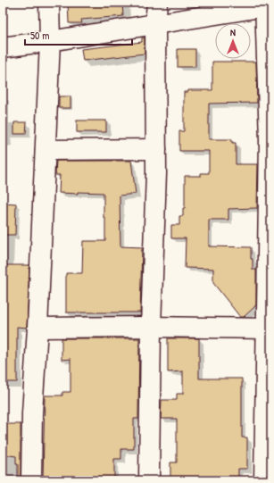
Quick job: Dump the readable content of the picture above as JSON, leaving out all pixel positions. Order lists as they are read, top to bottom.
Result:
{
  "scale_bar": "50 m",
  "north": "top"
}
